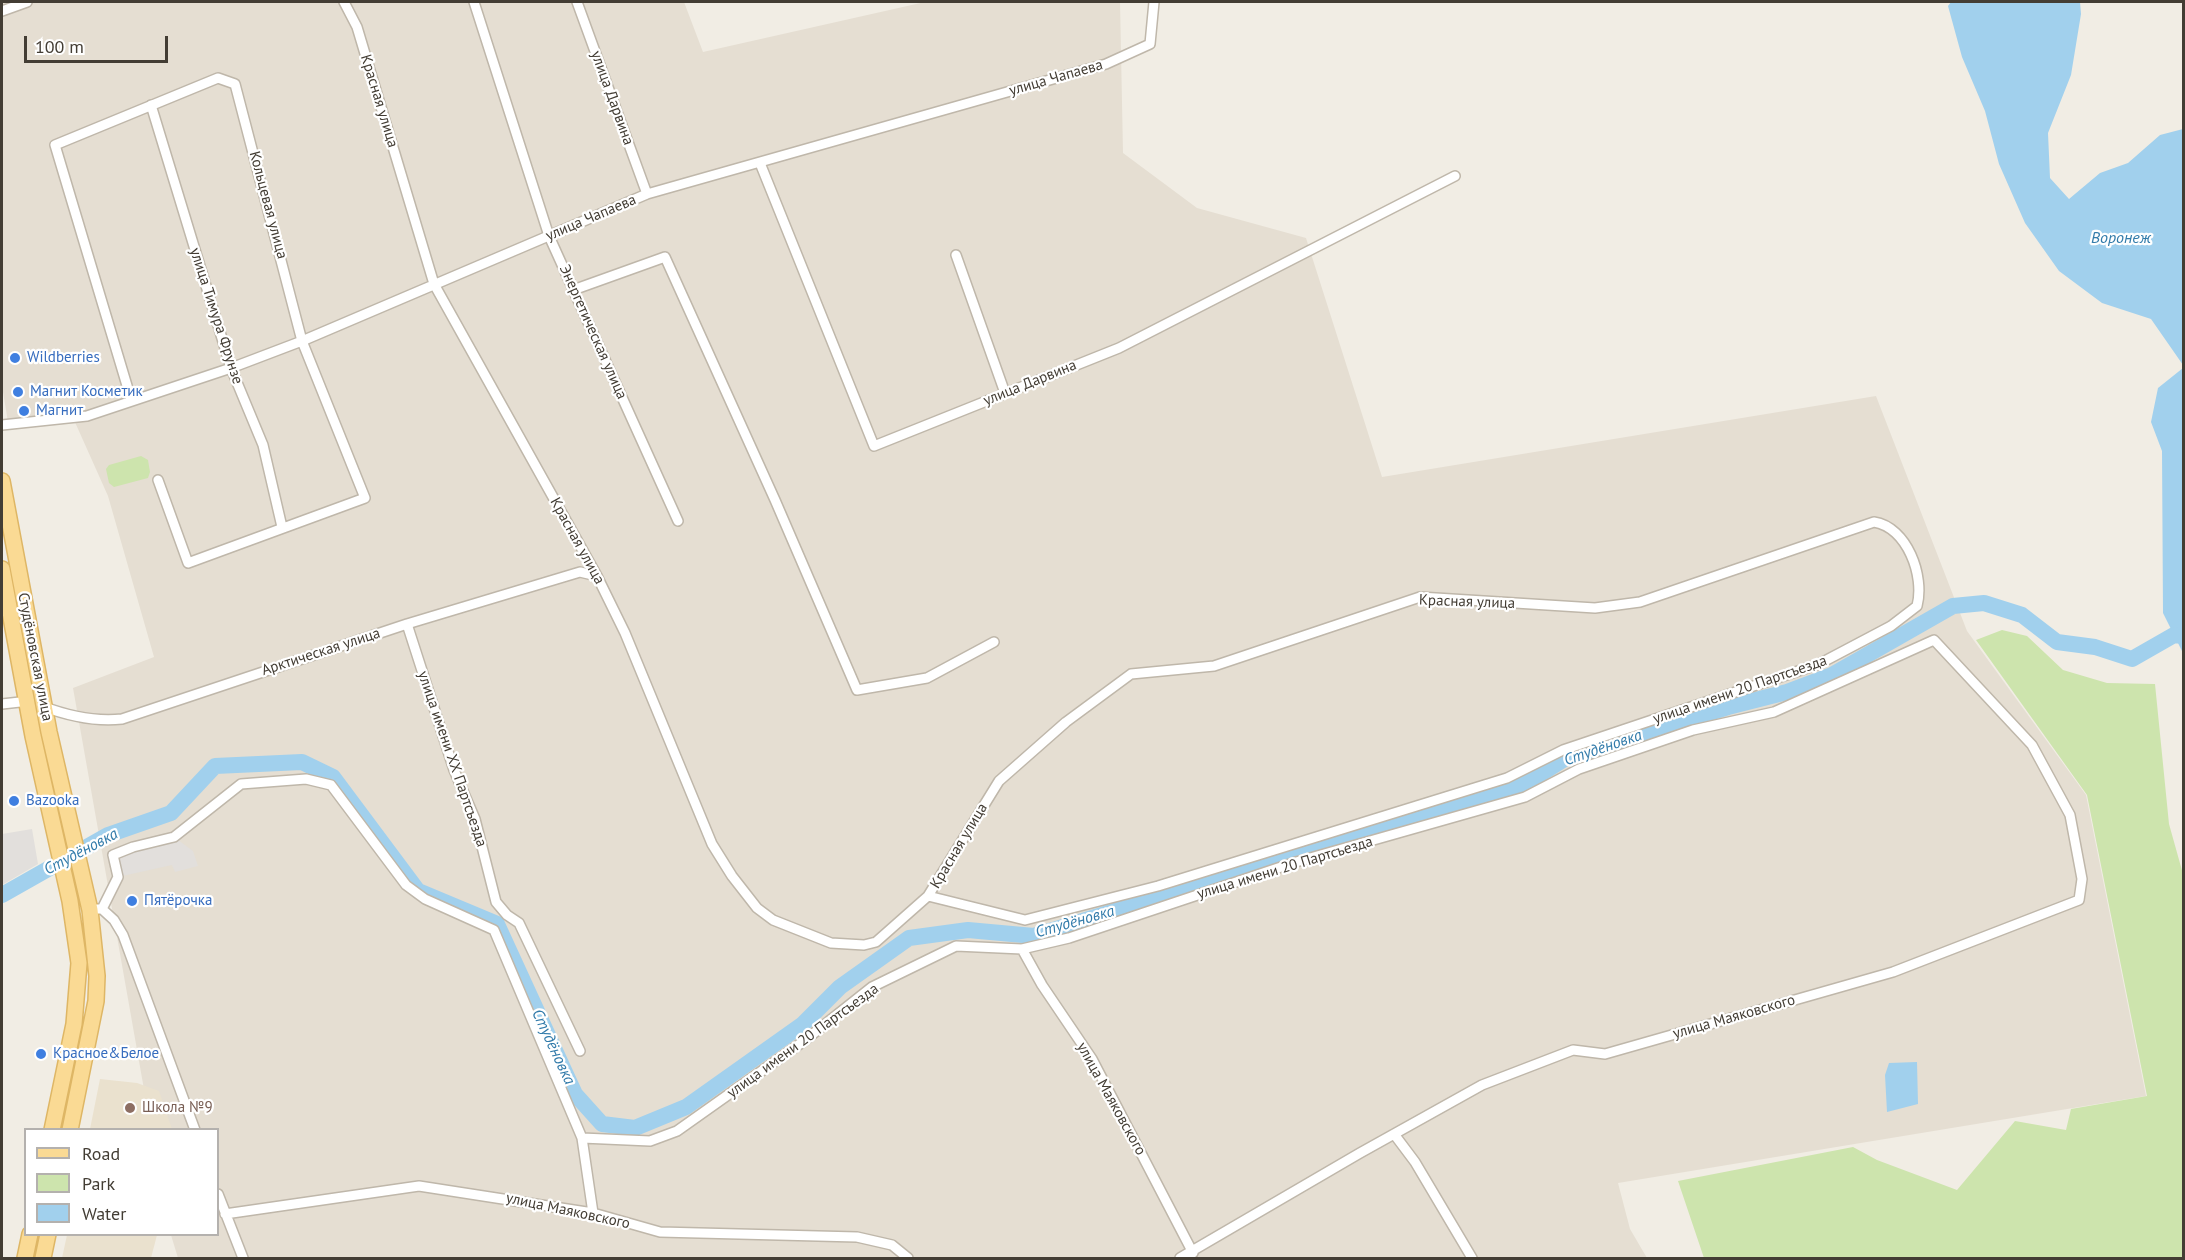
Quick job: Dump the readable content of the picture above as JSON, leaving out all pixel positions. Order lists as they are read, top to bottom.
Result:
{
  "streets": {
    "main road": ["Студёновская улица"],
    "street": [
      "улица Чапаева",
      "улица Дарвина",
      "Красная улица",
      "Кольцевая улица",
      "улица Тимура Фрунзе",
      "Энергетическая улица",
      "Арктическая улица",
      "улица имени 20 Партсъезда",
      "улица имени ХХ Партсъезда",
      "улица Маяковского"
    ]
  },
  "crossings": [
    ["улица Чапаева", "улица Дарвина"],
    ["улица Чапаева", "Красная улица"],
    ["улица Чапаева", "Кольцевая улица"],
    ["улица Чапаева", "улица Тимура Фрунзе"],
    ["улица Чапаева", "Энергетическая улица"],
    ["Красная улица", "Арктическая улица"],
    ["Красная улица", "улица имени 20 Партсъезда"],
    ["Кольцевая улица", "улица Тимура Фрунзе"],
    ["Арктическая улица", "Студёновская улица"],
    ["Арктическая улица", "улица имени ХХ Партсъезда"],
    ["улица имени 20 Партсъезда", "улица Маяковского"]
  ],
  "water": ["Воронеж", "Студёновка"],
  "places": [
    "Wildberries",
    "Магнит Косметик",
    "Магнит",
    "Bazooka",
    "Пятёрочка",
    "Красное&Белое",
    "Школа №9"
  ],
  "legend": ["Road", "Park", "Water"],
  "scale_bar": "100 m"
}
